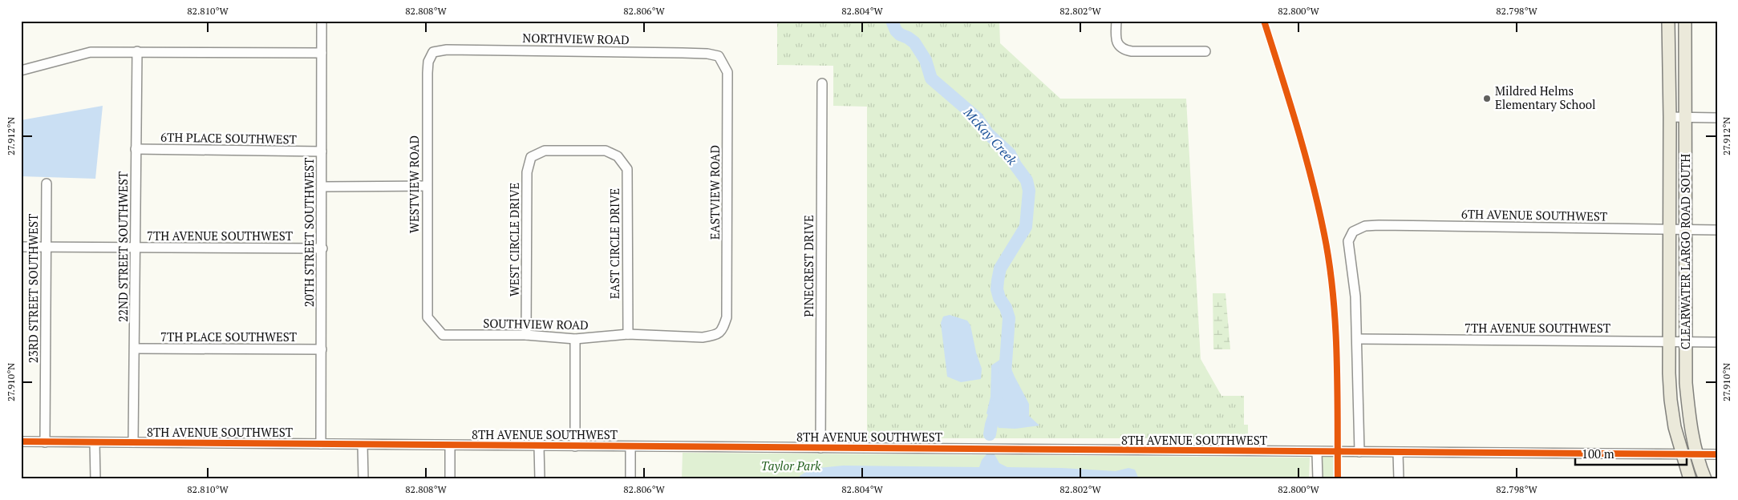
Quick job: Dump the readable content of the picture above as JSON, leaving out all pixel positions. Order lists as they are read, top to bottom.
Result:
{
  "streets": {
    "main road": ["CLEARWATER LARGO ROAD SOUTH"],
    "street": [
      "NORTHVIEW ROAD",
      "6TH PLACE SOUTHWEST",
      "WESTVIEW ROAD",
      "EASTVIEW ROAD",
      "6TH AVENUE SOUTHWEST",
      "20TH STREET SOUTHWEST",
      "7TH AVENUE SOUTHWEST",
      "WEST CIRCLE DRIVE",
      "EAST CIRCLE DRIVE",
      "22ND STREET SOUTHWEST",
      "PINECREST DRIVE",
      "23RD STREET SOUTHWEST",
      "SOUTHVIEW ROAD",
      "7TH PLACE SOUTHWEST",
      "8TH AVENUE SOUTHWEST"
    ]
  },
  "crossings": [
    ["NORTHVIEW ROAD", "WESTVIEW ROAD"],
    ["NORTHVIEW ROAD", "EASTVIEW ROAD"],
    ["6TH PLACE SOUTHWEST", "20TH STREET SOUTHWEST"],
    ["6TH PLACE SOUTHWEST", "22ND STREET SOUTHWEST"],
    ["WESTVIEW ROAD", "SOUTHVIEW ROAD"],
    ["EASTVIEW ROAD", "SOUTHVIEW ROAD"],
    ["6TH AVENUE SOUTHWEST", "7TH AVENUE SOUTHWEST"],
    ["6TH AVENUE SOUTHWEST", "CLEARWATER LARGO ROAD SOUTH"],
    ["20TH STREET SOUTHWEST", "7TH AVENUE SOUTHWEST"],
    ["20TH STREET SOUTHWEST", "7TH PLACE SOUTHWEST"],
    ["20TH STREET SOUTHWEST", "8TH AVENUE SOUTHWEST"],
    ["7TH AVENUE SOUTHWEST", "22ND STREET SOUTHWEST"],
    ["7TH AVENUE SOUTHWEST", "CLEARWATER LARGO ROAD SOUTH"],
    ["7TH AVENUE SOUTHWEST", "23RD STREET SOUTHWEST"],
    ["WEST CIRCLE DRIVE", "EAST CIRCLE DRIVE"],
    ["WEST CIRCLE DRIVE", "SOUTHVIEW ROAD"],
    ["EAST CIRCLE DRIVE", "SOUTHVIEW ROAD"],
    ["22ND STREET SOUTHWEST", "7TH PLACE SOUTHWEST"],
    ["22ND STREET SOUTHWEST", "8TH AVENUE SOUTHWEST"],
    ["CLEARWATER LARGO ROAD SOUTH", "8TH AVENUE SOUTHWEST"],
    ["PINECREST DRIVE", "8TH AVENUE SOUTHWEST"],
    ["23RD STREET SOUTHWEST", "8TH AVENUE SOUTHWEST"]
  ],
  "water": ["McKay Creek"],
  "parks": ["Taylor Park"],
  "places": ["Mildred Helms Elementary School"],
  "scale_bar": "100 m",
  "coordinates": [
    "82.810°W",
    "82.808°W",
    "82.806°W",
    "82.804°W",
    "82.802°W",
    "82.800°W",
    "82.798°W",
    "27.912°N",
    "27.910°N"
  ]
}
